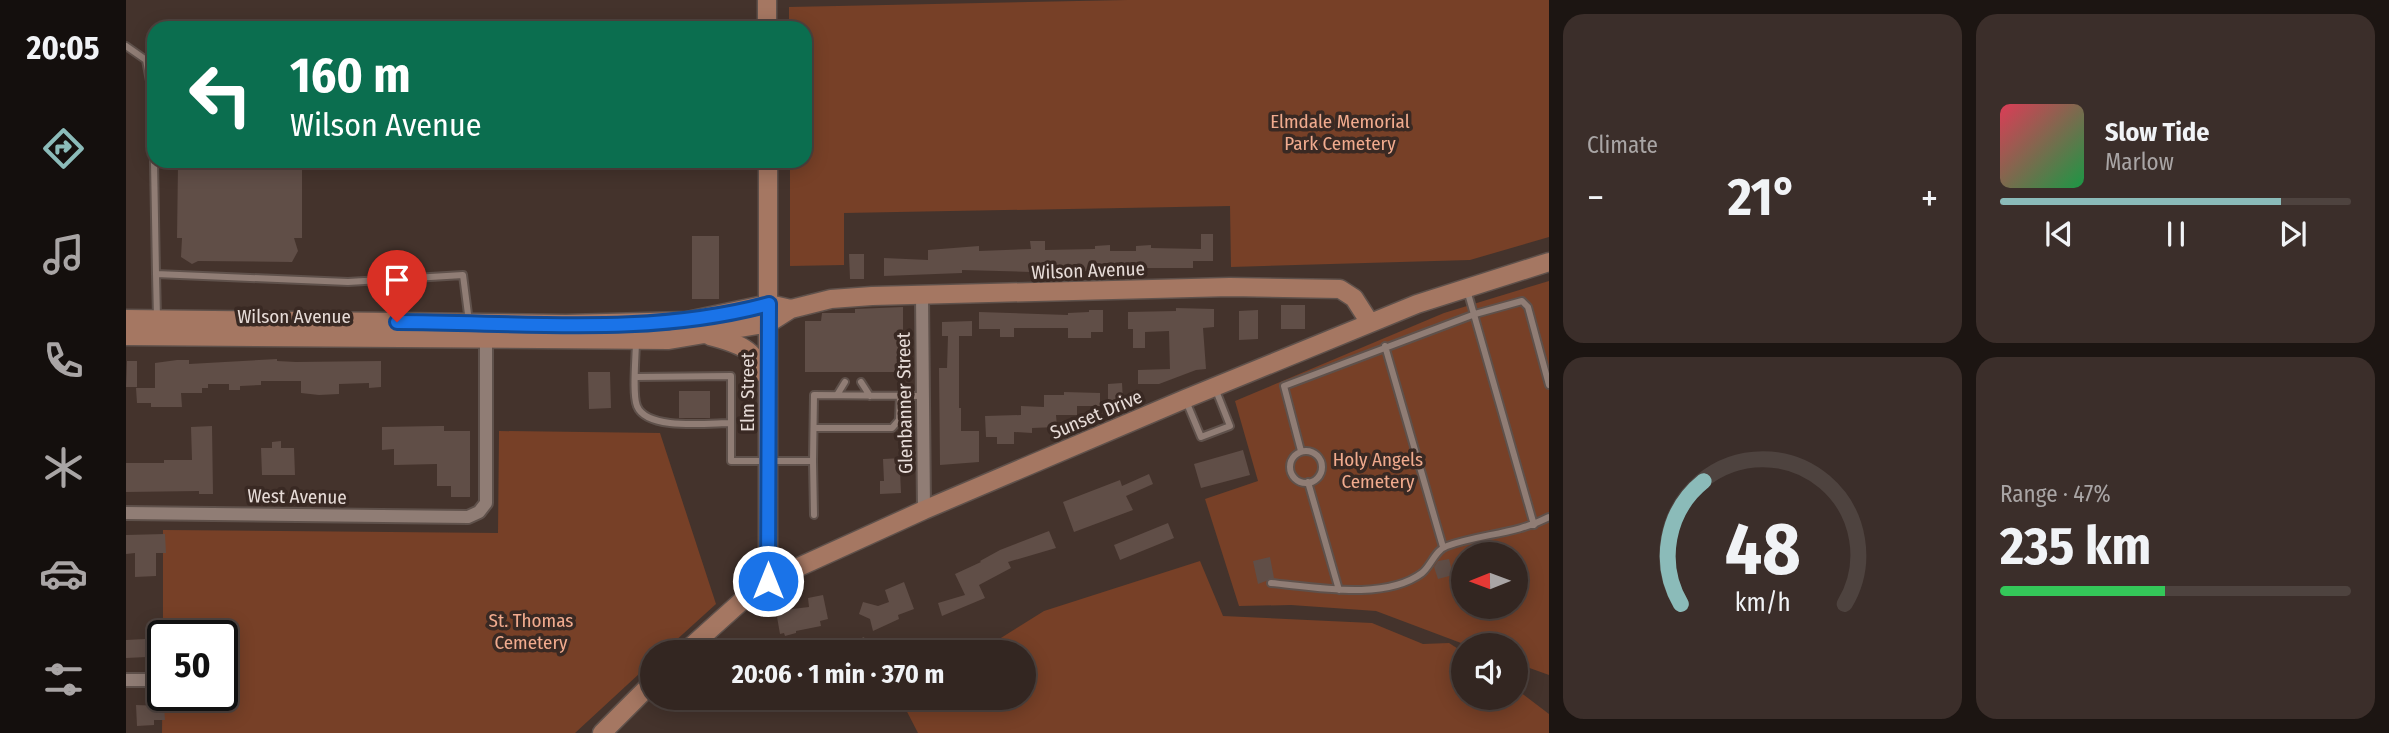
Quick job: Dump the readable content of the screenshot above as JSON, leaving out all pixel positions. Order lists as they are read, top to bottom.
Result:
{
  "streets": {
    "street": [
      "Wilson Avenue",
      "Elm Street",
      "Glenbanner Street",
      "Sunset Drive",
      "West Avenue"
    ]
  },
  "crossings": [
    ["Wilson Avenue", "Elm Street"],
    ["Wilson Avenue", "Glenbanner Street"],
    ["Wilson Avenue", "Sunset Drive"],
    ["Wilson Avenue", "West Avenue"],
    ["Elm Street", "Sunset Drive"],
    ["Glenbanner Street", "Sunset Drive"]
  ],
  "parks": ["Elmdale Memorial Park Cemetery", "Holy Angels Cemetery", "St. Thomas Cemetery"],
  "north": "left",
  "page": {
    "tabs": "20:05",
    "tile": [
      "Climate",
      ["Range · 47%", "235 km"]
    ],
    "turn": ["160 m", "Wilson Avenue"],
    "song": ["Slow Tide", "Marlow"],
    "heat": ["−", "21°", "+"],
    "limit": "50",
    "trip": "20:06 · 1 min · 370 m",
    "gauge": ["48", "km/h"]
  }
}
